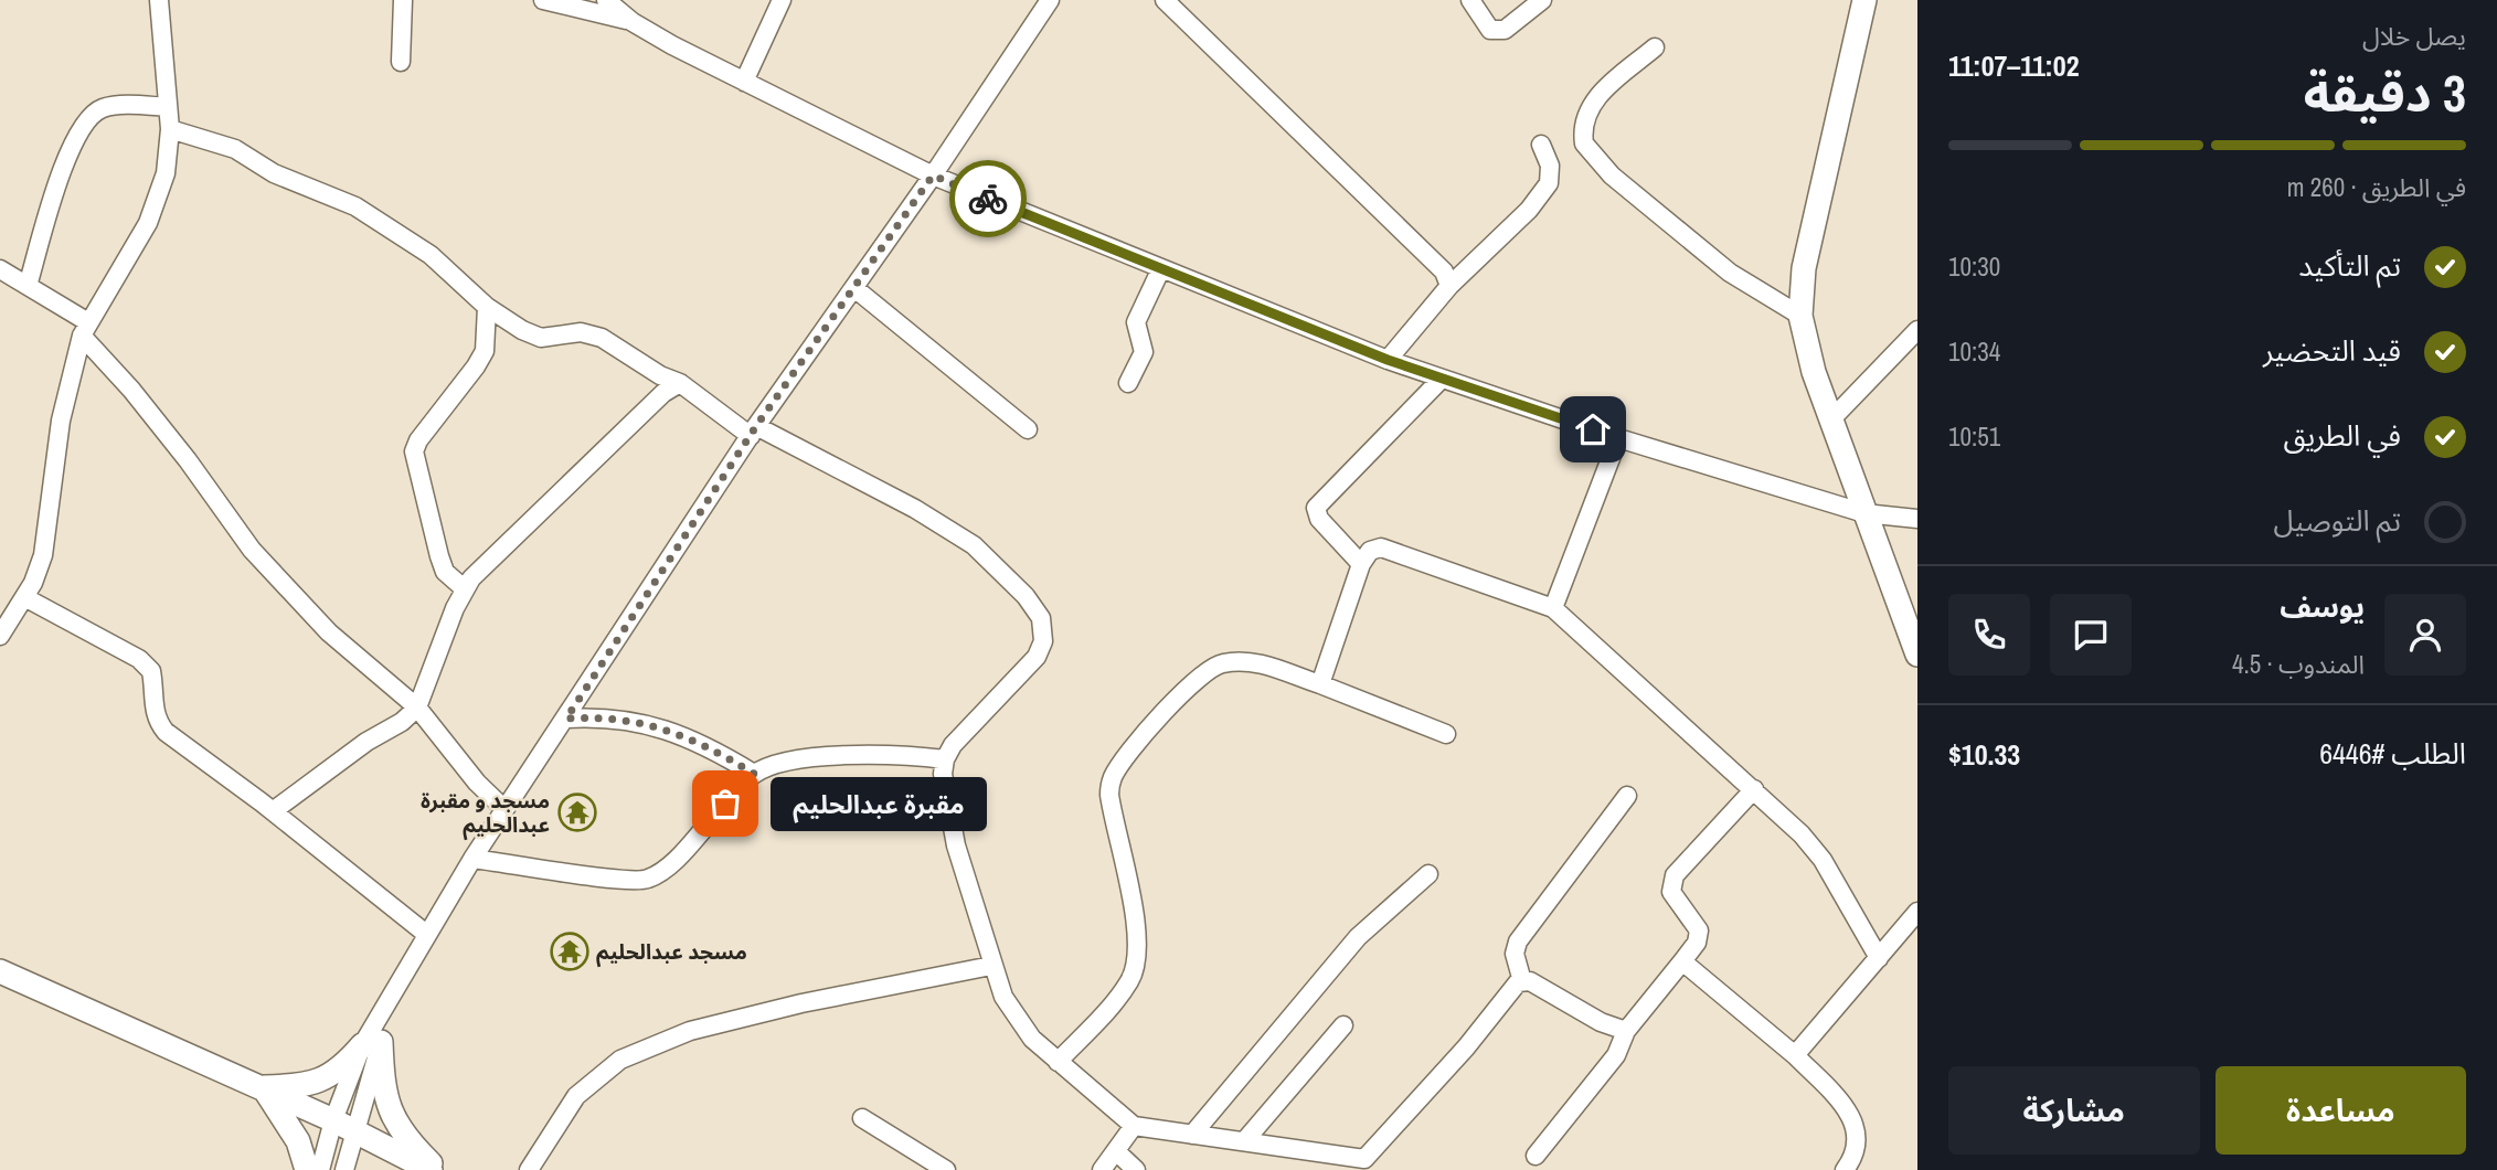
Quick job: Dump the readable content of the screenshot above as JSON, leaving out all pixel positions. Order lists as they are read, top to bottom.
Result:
{
  "places": {
    "other": ["مقبرة عبدالحليم"],
    "temple": ["مسجد و مقبرة عبدالحليم", "مسجد عبدالحليم"]
  },
  "page": {
    "heading": ["3 دقيقة", "يصل خلال", "11:02–11:07"],
    "panel": [
      "يوسف",
      "المندوب · 4.5",
      "الطلب #6446",
      "$10.33"
    ],
    "bar": "في الطريق · 260 m",
    "list": [
      ["تم التأكيد", "10:30"],
      ["قيد التحضير", "10:34"],
      ["في الطريق", "10:51"],
      "تم التوصيل"
    ],
    "bubble": "مقبرة عبدالحليم",
    "buttons": ["مساعدة", "مشاركة"]
  }
}
